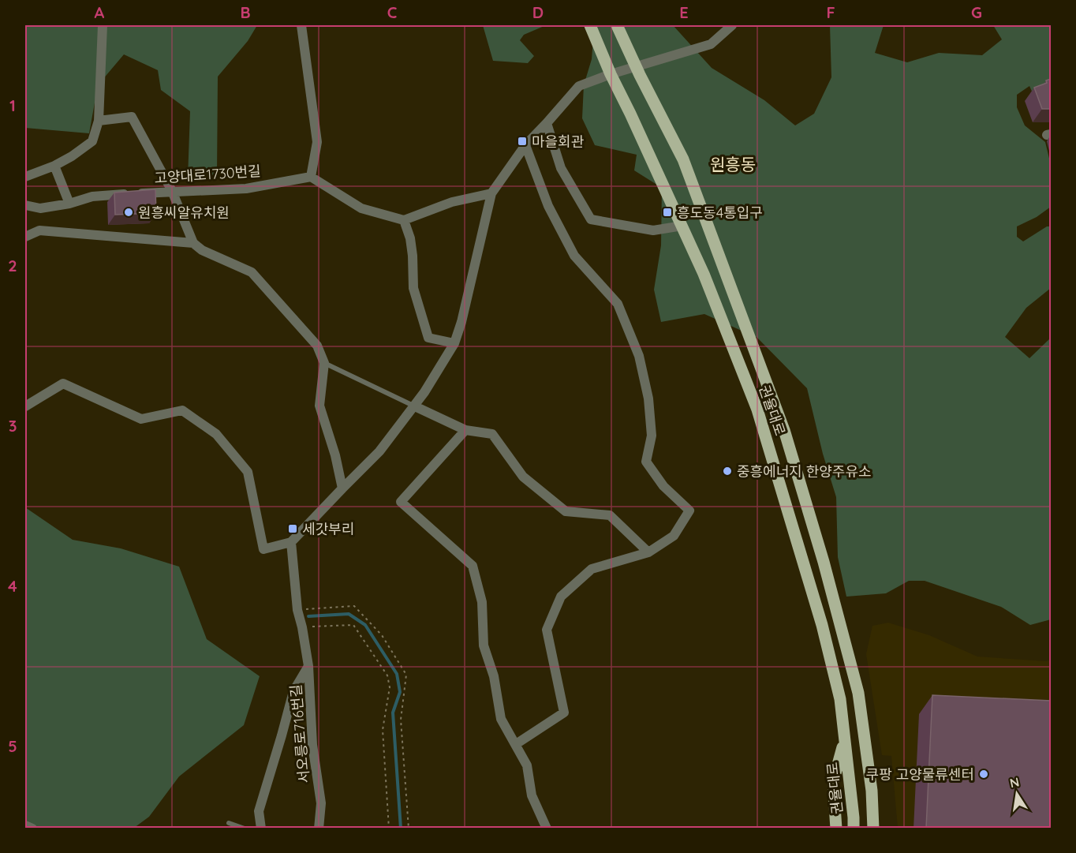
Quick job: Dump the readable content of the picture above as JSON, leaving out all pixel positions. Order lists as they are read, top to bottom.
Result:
{
  "streets": {
    "main road": ["권율대로"],
    "street": ["고양대로1730번길", "서오릉로716번길"]
  },
  "districts": ["원흥동"],
  "places": {
    "transit": ["마을회관", "흥도동4통입구", "세갓부리"],
    "other": ["원흥씨알유치원", "중흥에너지 한양주유소", "쿠팡 고양물류센터"]
  },
  "north": "top",
  "grid": {
    "columns": [
      "A",
      "B",
      "C",
      "D",
      "E",
      "F",
      "G"
    ],
    "rows": [
      "1",
      "2",
      "3",
      "4",
      "5"
    ]
  }
}
